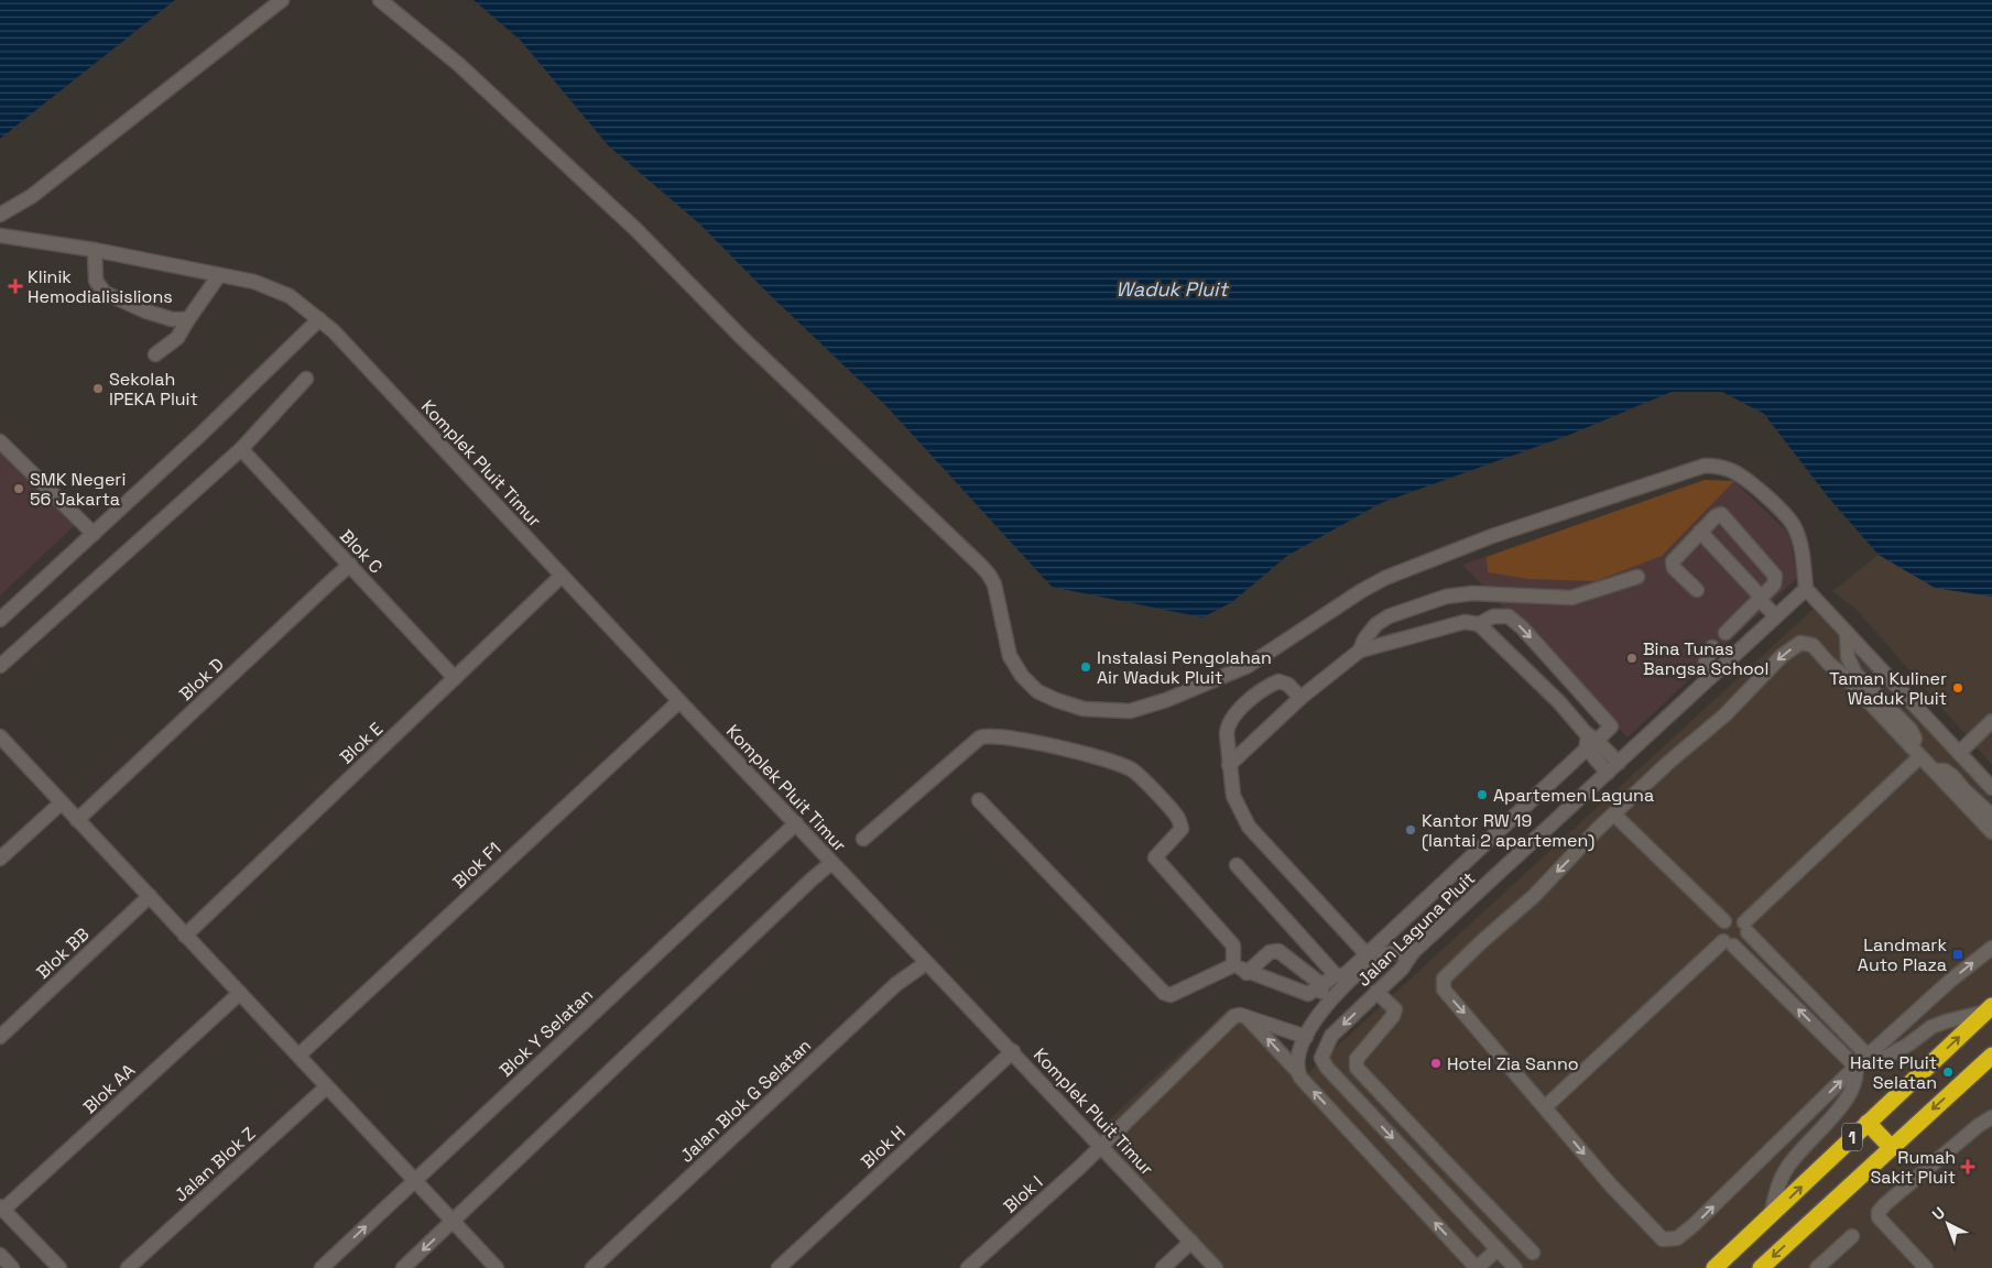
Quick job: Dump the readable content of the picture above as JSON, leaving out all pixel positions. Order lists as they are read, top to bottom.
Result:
{
  "streets": {
    "highway": ["1"],
    "street": [
      "Komplek Pluit Timur",
      "Blok C",
      "Blok D",
      "Blok E",
      "Blok F1",
      "Jalan Laguna Pluit",
      "Blok BB",
      "Blok Y Selatan",
      "Blok AA",
      "Jalan Blok G Selatan",
      "Blok H",
      "Jalan Blok Z",
      "Blok I"
    ]
  },
  "crossings": [
    ["Komplek Pluit Timur", "Blok E"],
    ["Komplek Pluit Timur", "Blok F1"],
    ["Komplek Pluit Timur", "Blok Y Selatan"],
    ["Komplek Pluit Timur", "Jalan Blok G Selatan"],
    ["Komplek Pluit Timur", "Blok H"],
    ["Komplek Pluit Timur", "Blok I"],
    ["Blok C", "Blok D"],
    ["Blok C", "Blok E"]
  ],
  "water": ["Waduk Pluit"],
  "places": {
    "health": ["Klinik Hemodialisislions", "Rumah Sakit Pluit"],
    "other": [
      "Sekolah IPEKA Pluit",
      "SMK Negeri 56 Jakarta",
      "Bina Tunas Bangsa School",
      "Instalasi Pengolahan Air Waduk Pluit",
      "Taman Kuliner Waduk Pluit",
      "Apartemen Laguna",
      "Kantor RW 19 (lantai 2 apartemen)",
      "Hotel Zia Sanno",
      "Halte Pluit Selatan"
    ],
    "transit": ["Landmark Auto Plaza"]
  },
  "north": "top left"
}
